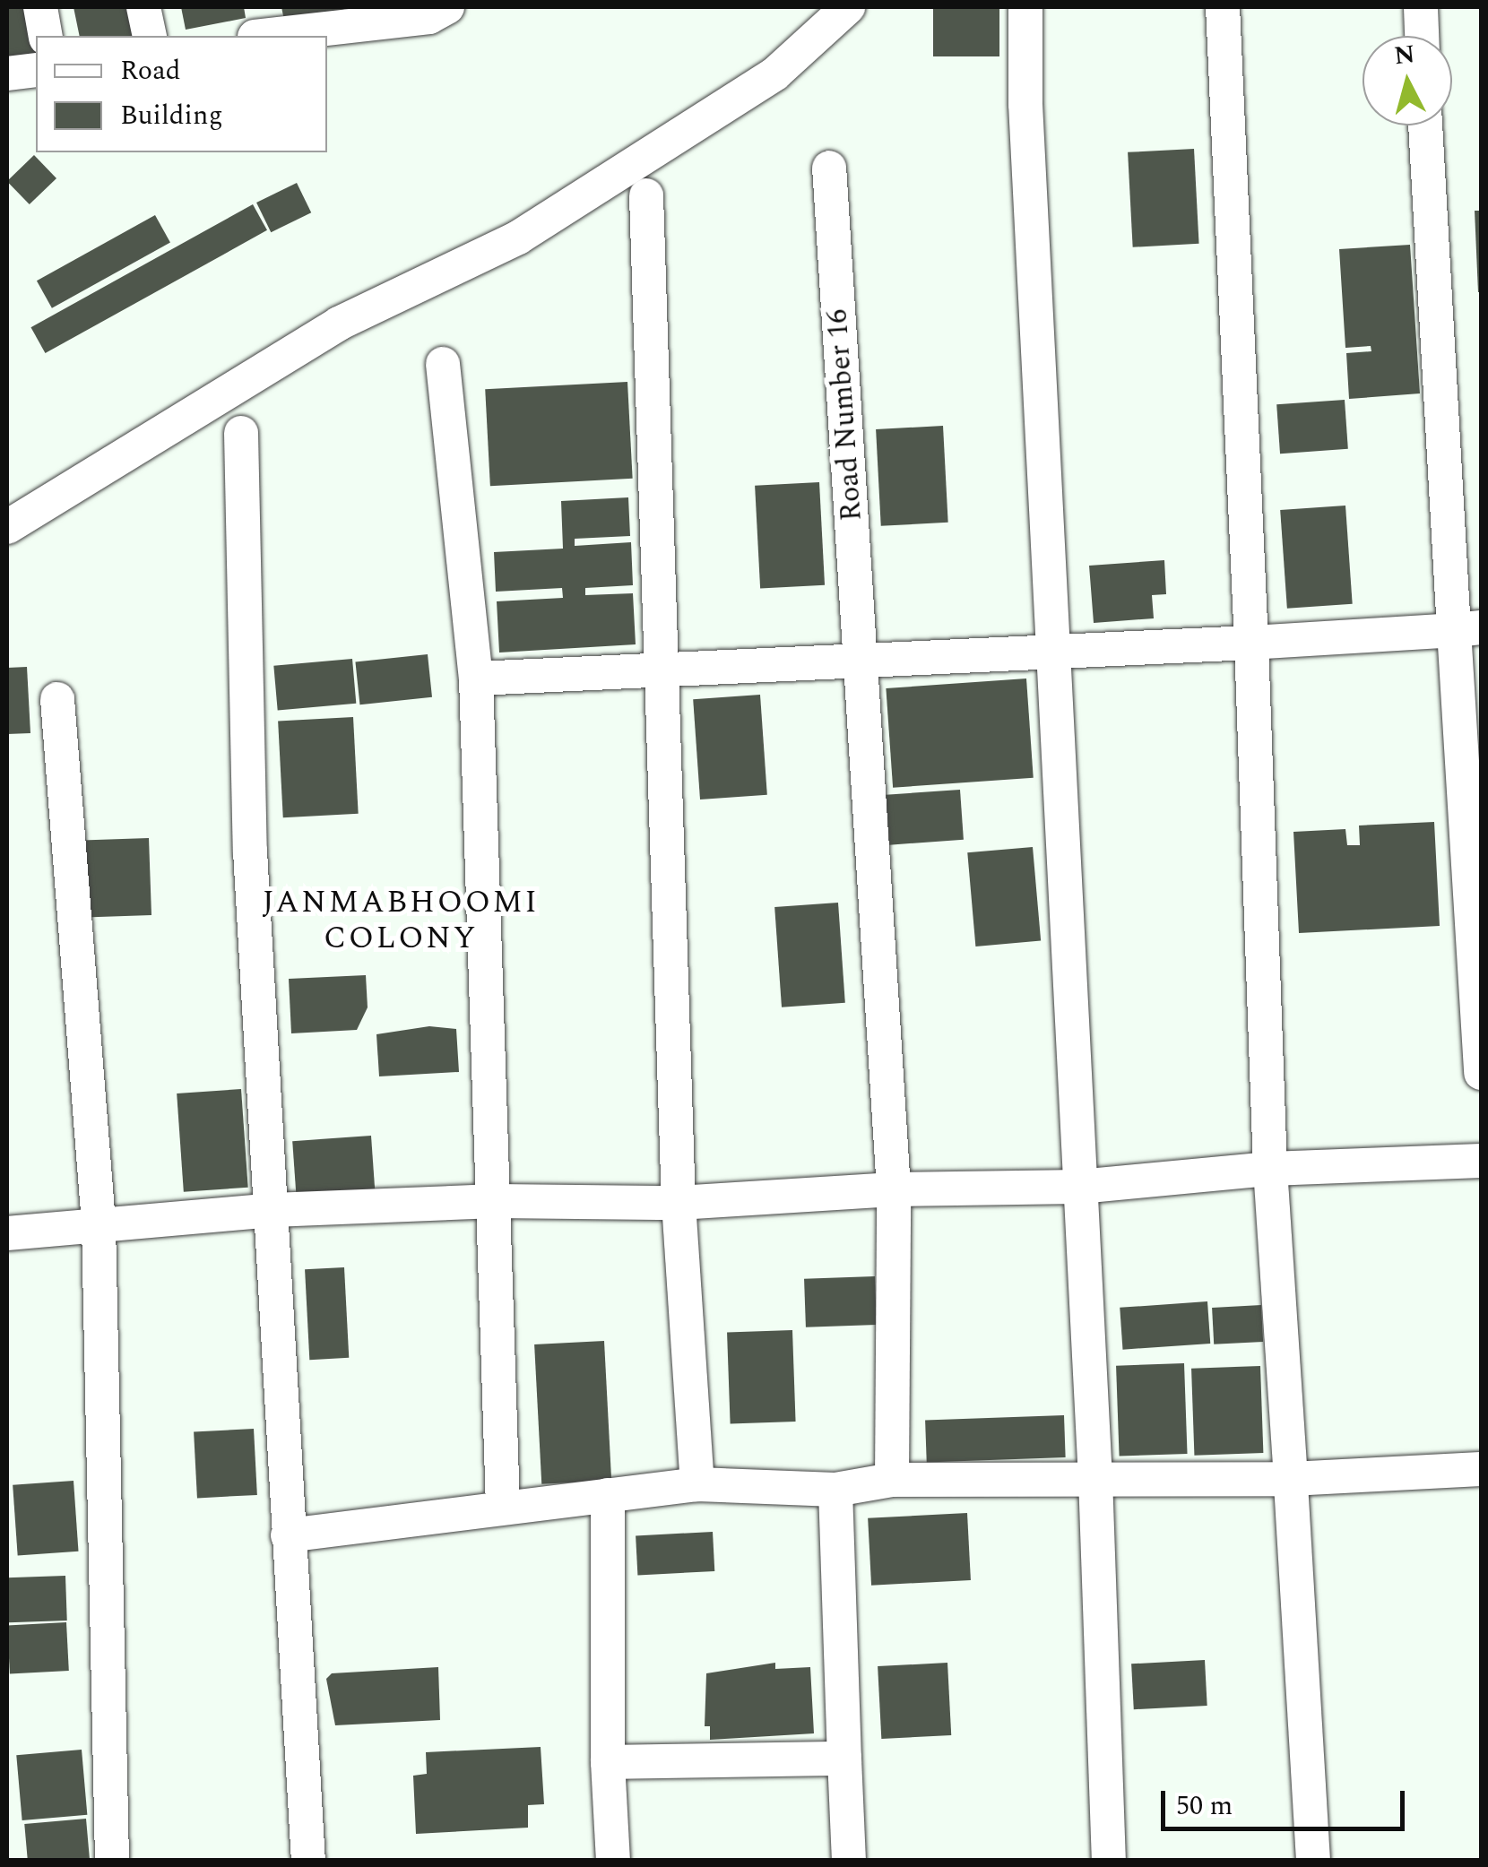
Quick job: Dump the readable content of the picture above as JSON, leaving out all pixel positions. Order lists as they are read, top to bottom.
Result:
{
  "streets": {
    "street": ["Road Number 16"]
  },
  "districts": ["JANMABHOOMI COLONY"],
  "legend": ["Road", "Building"],
  "scale_bar": "50 m",
  "north": "top"
}
